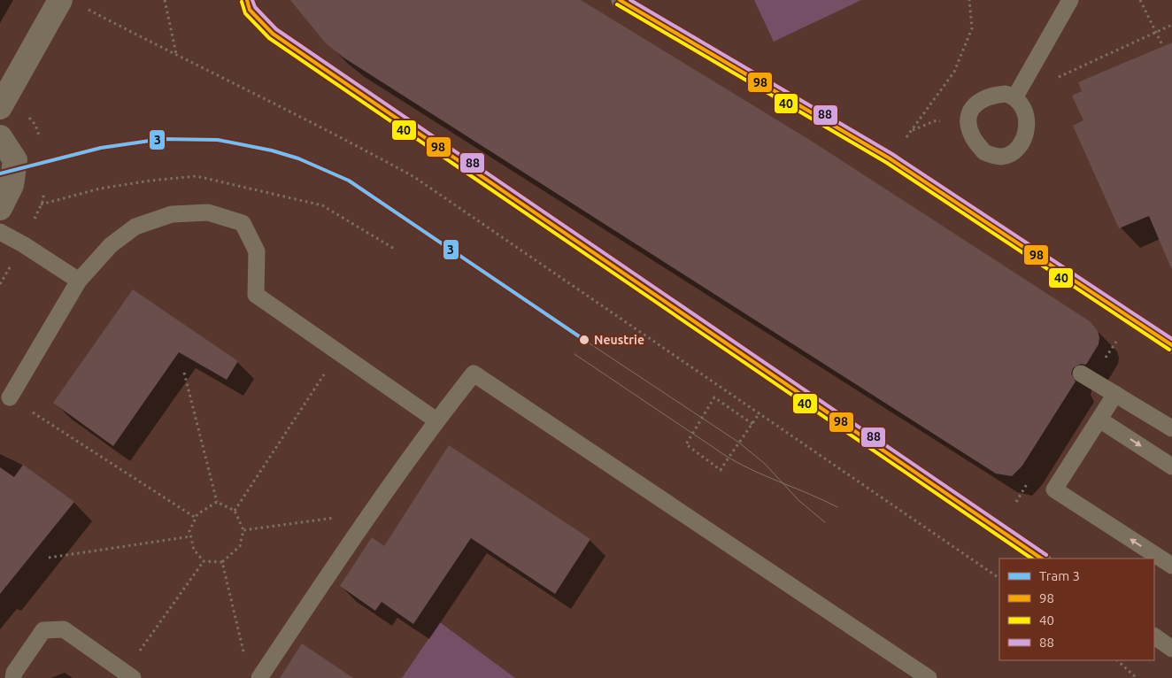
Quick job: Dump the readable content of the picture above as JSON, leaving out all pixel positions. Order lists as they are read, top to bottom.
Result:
{
  "places": ["Neustrie"],
  "lines": [
    "transit line 98",
    "transit line 88",
    "transit line 40",
    "tram line 3"
  ],
  "legend": [
    "Tram 3",
    "98",
    "40",
    "88"
  ]
}
